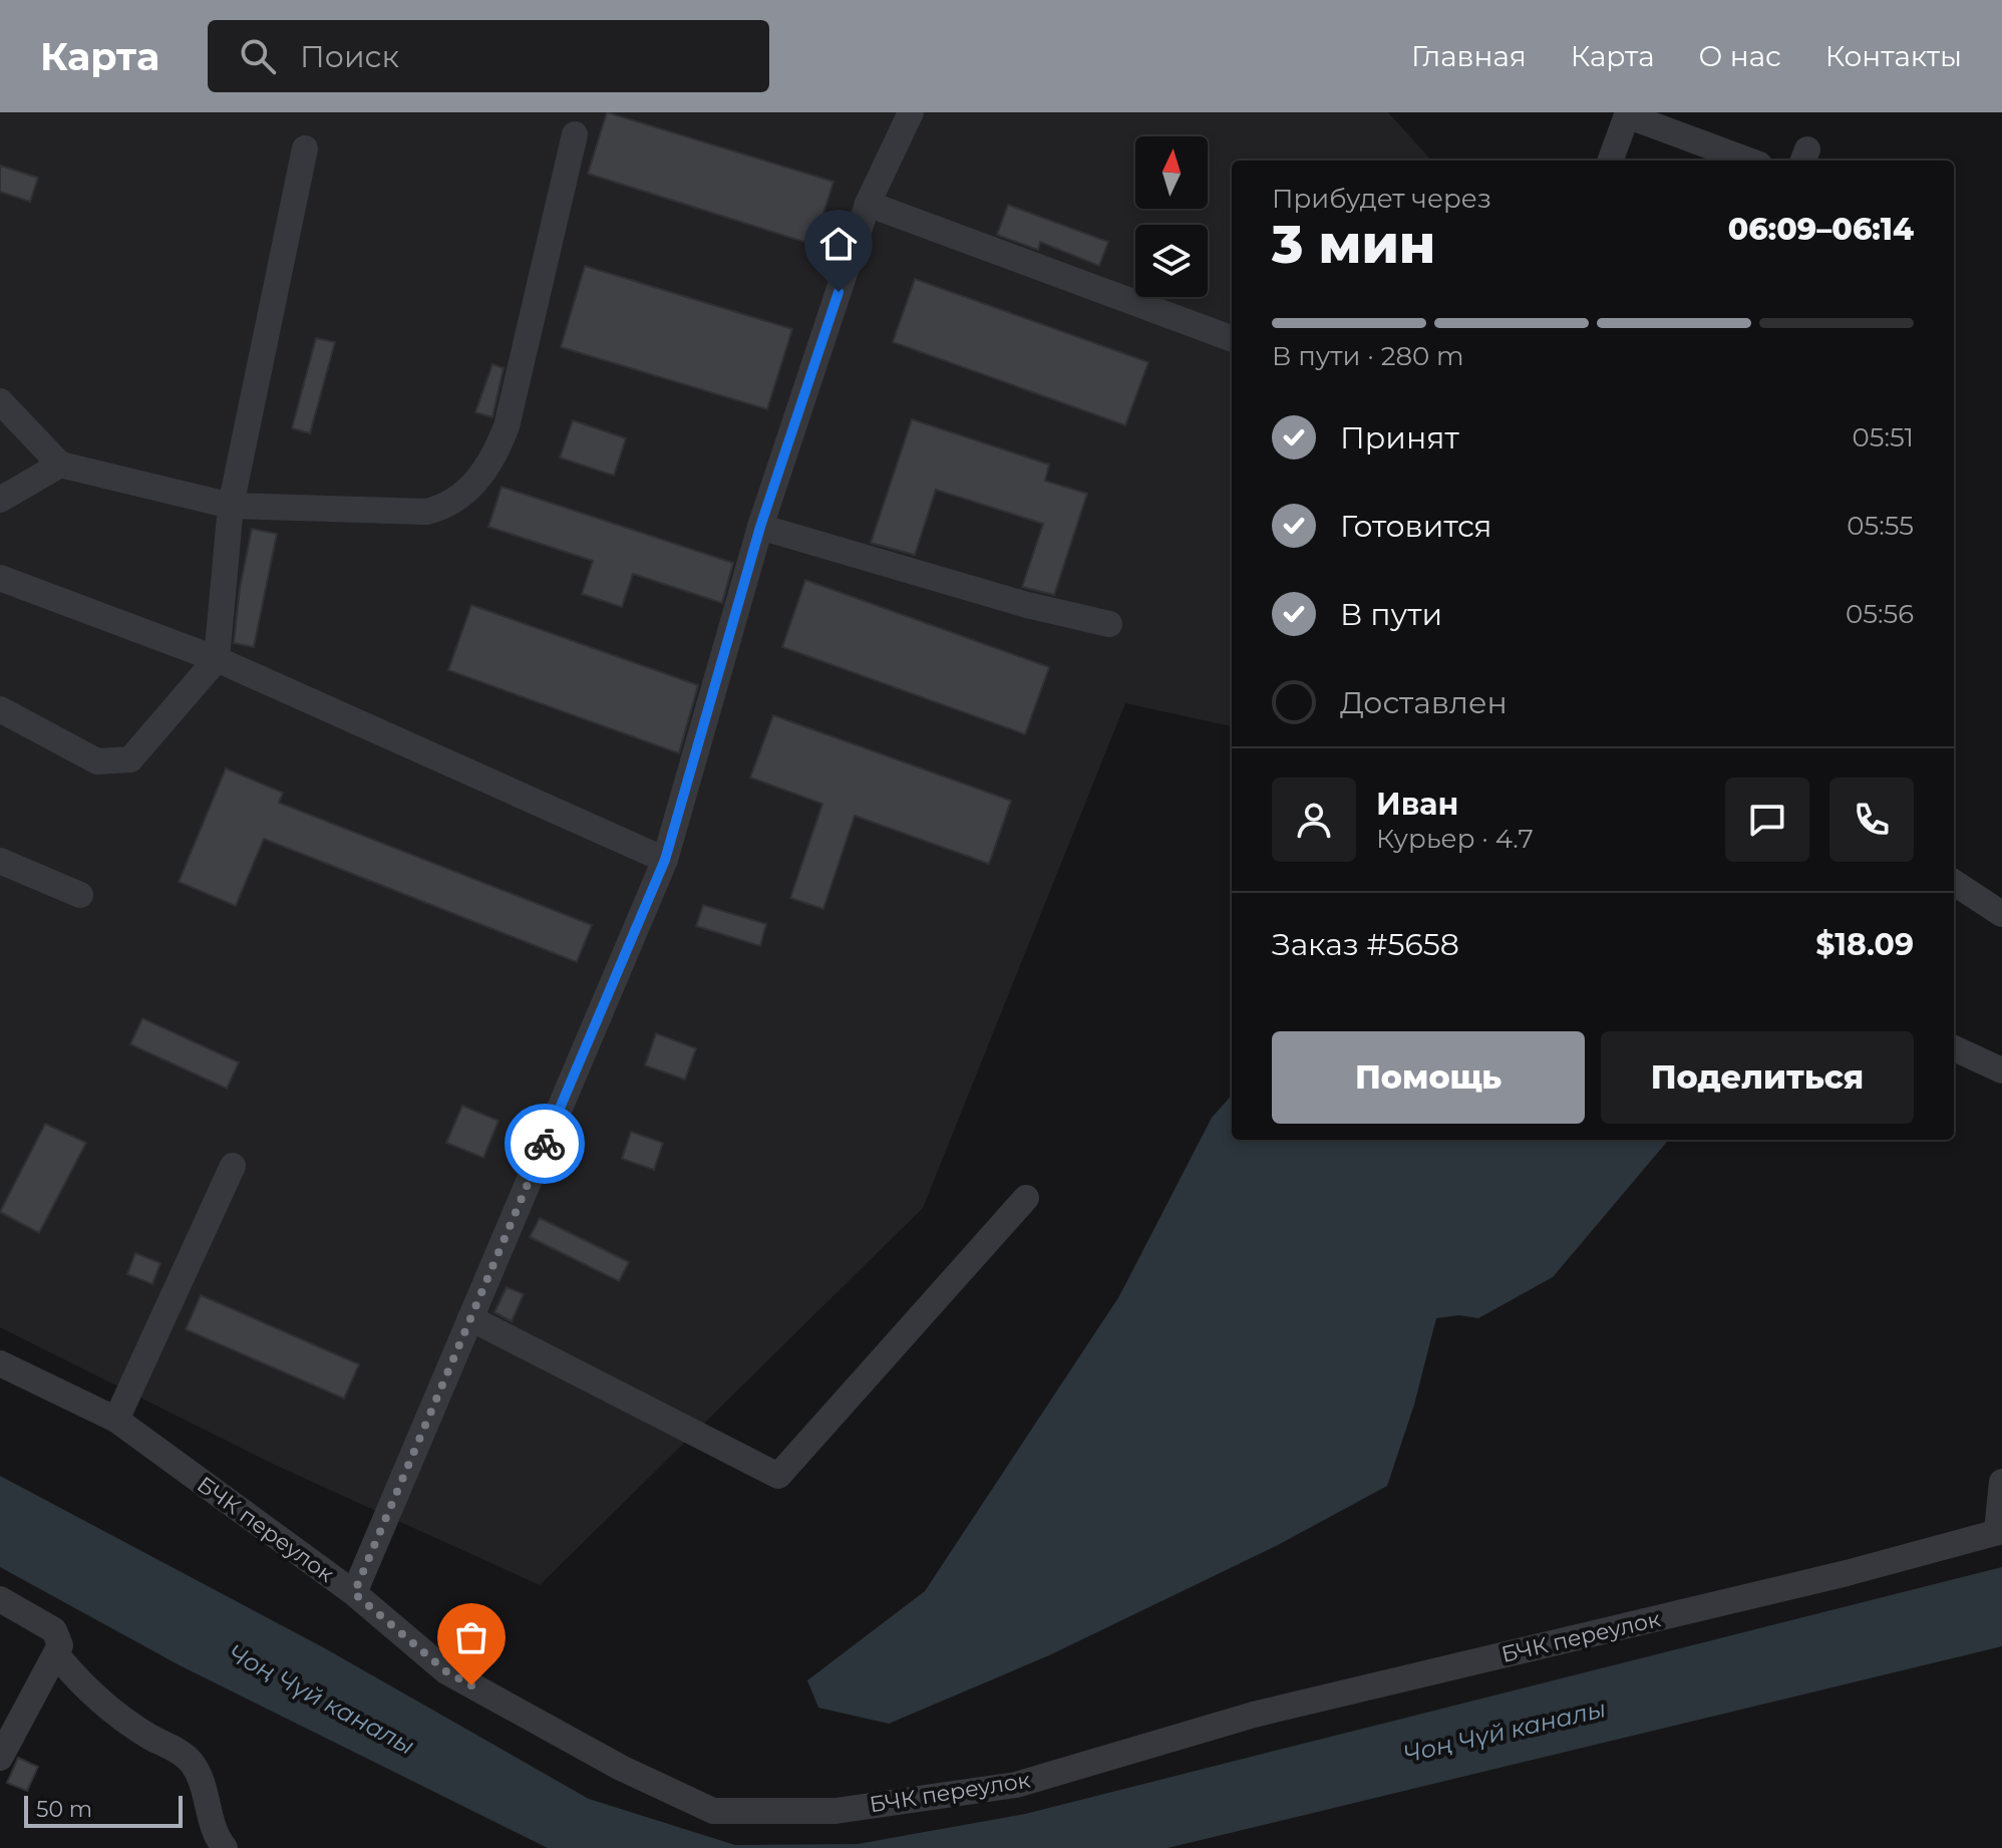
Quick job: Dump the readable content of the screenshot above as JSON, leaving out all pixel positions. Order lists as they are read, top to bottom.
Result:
{
  "streets": {
    "street": ["БЧК переулок"]
  },
  "water": ["Чоң Чүй каналы"],
  "scale_bar": "50 m",
  "north": "top",
  "page": {
    "header": "Карта",
    "search": "Поиск",
    "nav": [
      "Главная",
      "Карта",
      "О нас",
      "Контакты"
    ],
    "heading": ["3 мин", "Прибудет через", "06:09–06:14"],
    "panel": [
      "Иван",
      "Курьер · 4.7",
      "Заказ #5658",
      "$18.09"
    ],
    "bar": "В пути · 280 m",
    "list": [
      ["Принят", "05:51"],
      ["Готовится", "05:55"],
      ["В пути", "05:56"],
      "Доставлен"
    ],
    "buttons": ["Помощь", "Поделиться"],
    "scale": "50 m"
  }
}
